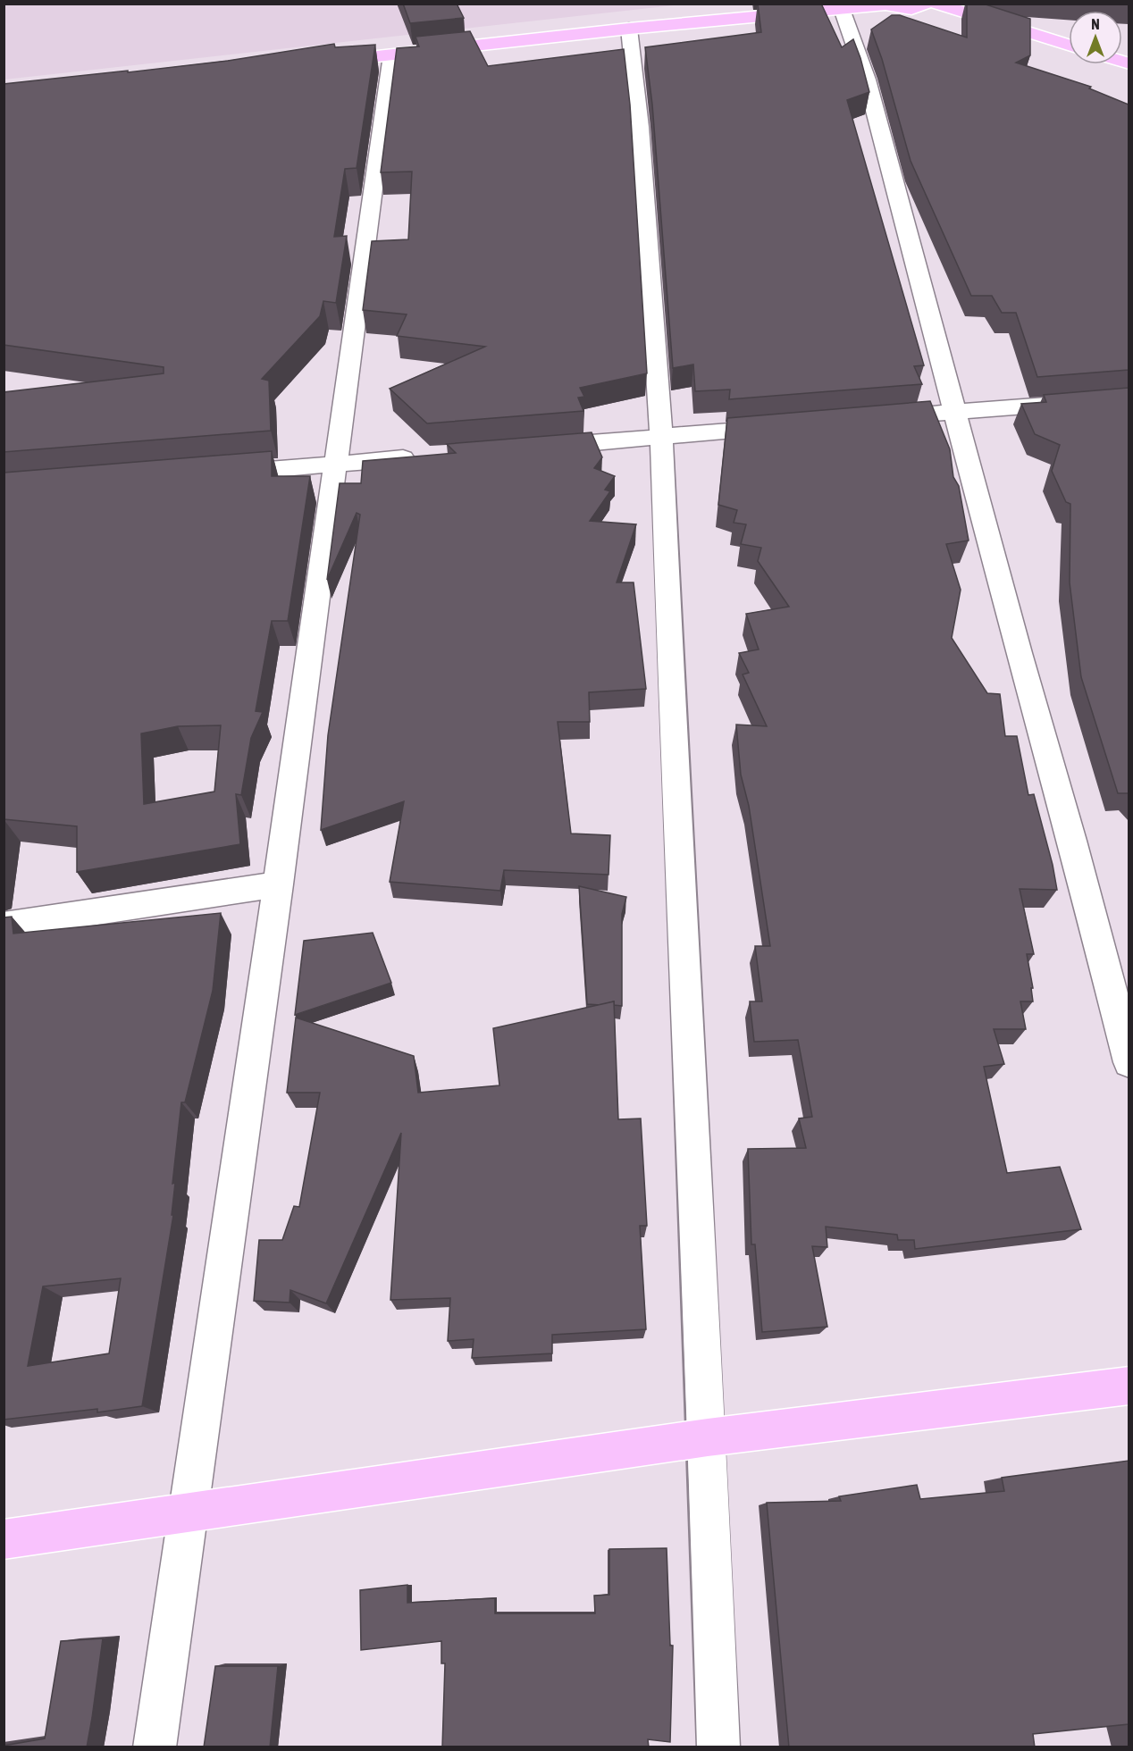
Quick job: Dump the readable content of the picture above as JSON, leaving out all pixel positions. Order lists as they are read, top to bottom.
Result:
{
  "north": "top"
}
